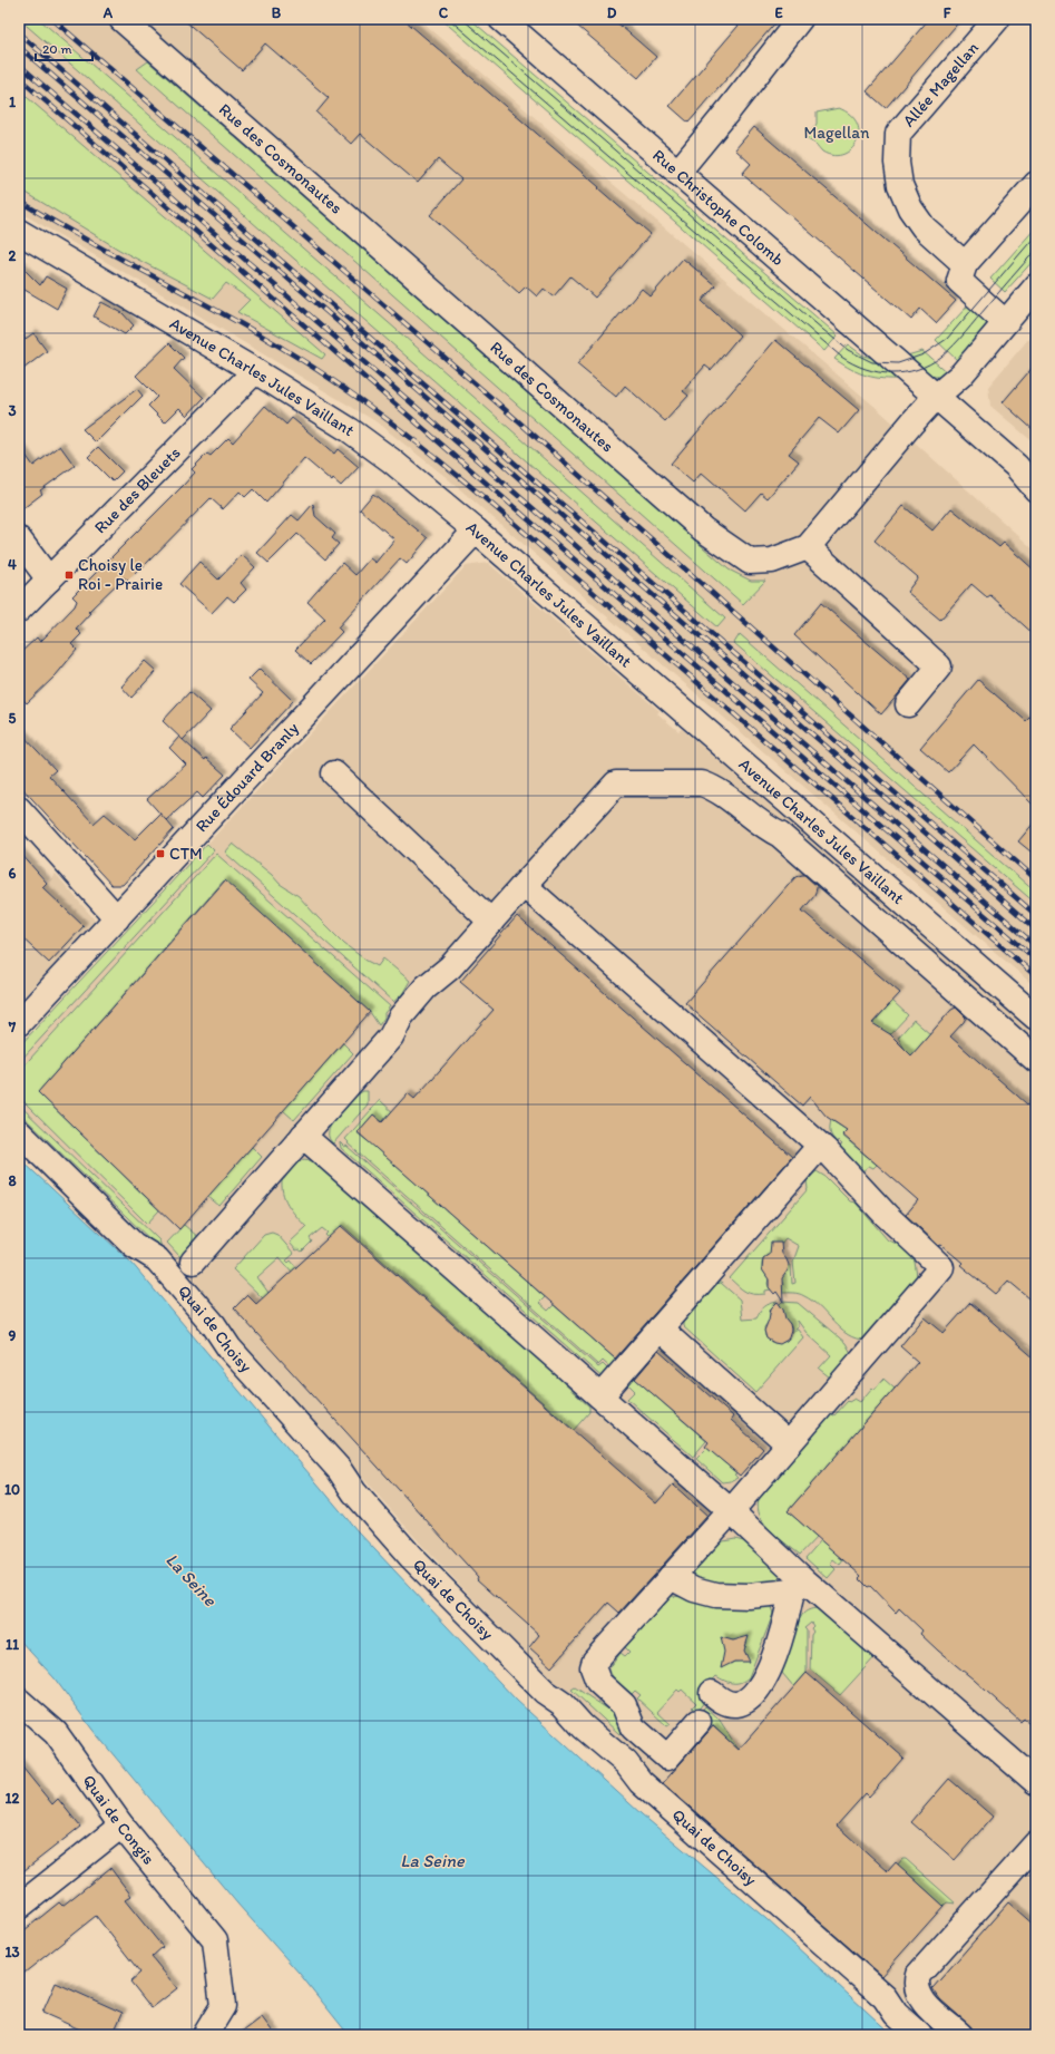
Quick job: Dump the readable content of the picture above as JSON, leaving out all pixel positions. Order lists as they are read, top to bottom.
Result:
{
  "streets": {
    "street": [
      "Allée Magellan",
      "Rue des Cosmonautes",
      "Rue Christophe Colomb",
      "Avenue Charles Jules Vaillant",
      "Rue des Bleuets",
      "Rue Édouard Branly",
      "Quai de Choisy",
      "Quai de Congis"
    ]
  },
  "crossings": [
    ["Rue des Cosmonautes", "Rue Christophe Colomb"],
    ["Avenue Charles Jules Vaillant", "Rue des Bleuets"],
    ["Avenue Charles Jules Vaillant", "Rue Édouard Branly"]
  ],
  "water": ["La Seine"],
  "parks": ["Magellan"],
  "places": {
    "transit": ["Choisy le Roi - Prairie", "CTM"]
  },
  "scale_bar": "20 m",
  "grid": {
    "columns": [
      "A",
      "B",
      "C",
      "D",
      "E",
      "F"
    ],
    "rows": [
      "1",
      "2",
      "3",
      "4",
      "5",
      "6",
      "7",
      "8",
      "9",
      "10",
      "11",
      "12",
      "13"
    ]
  }
}
